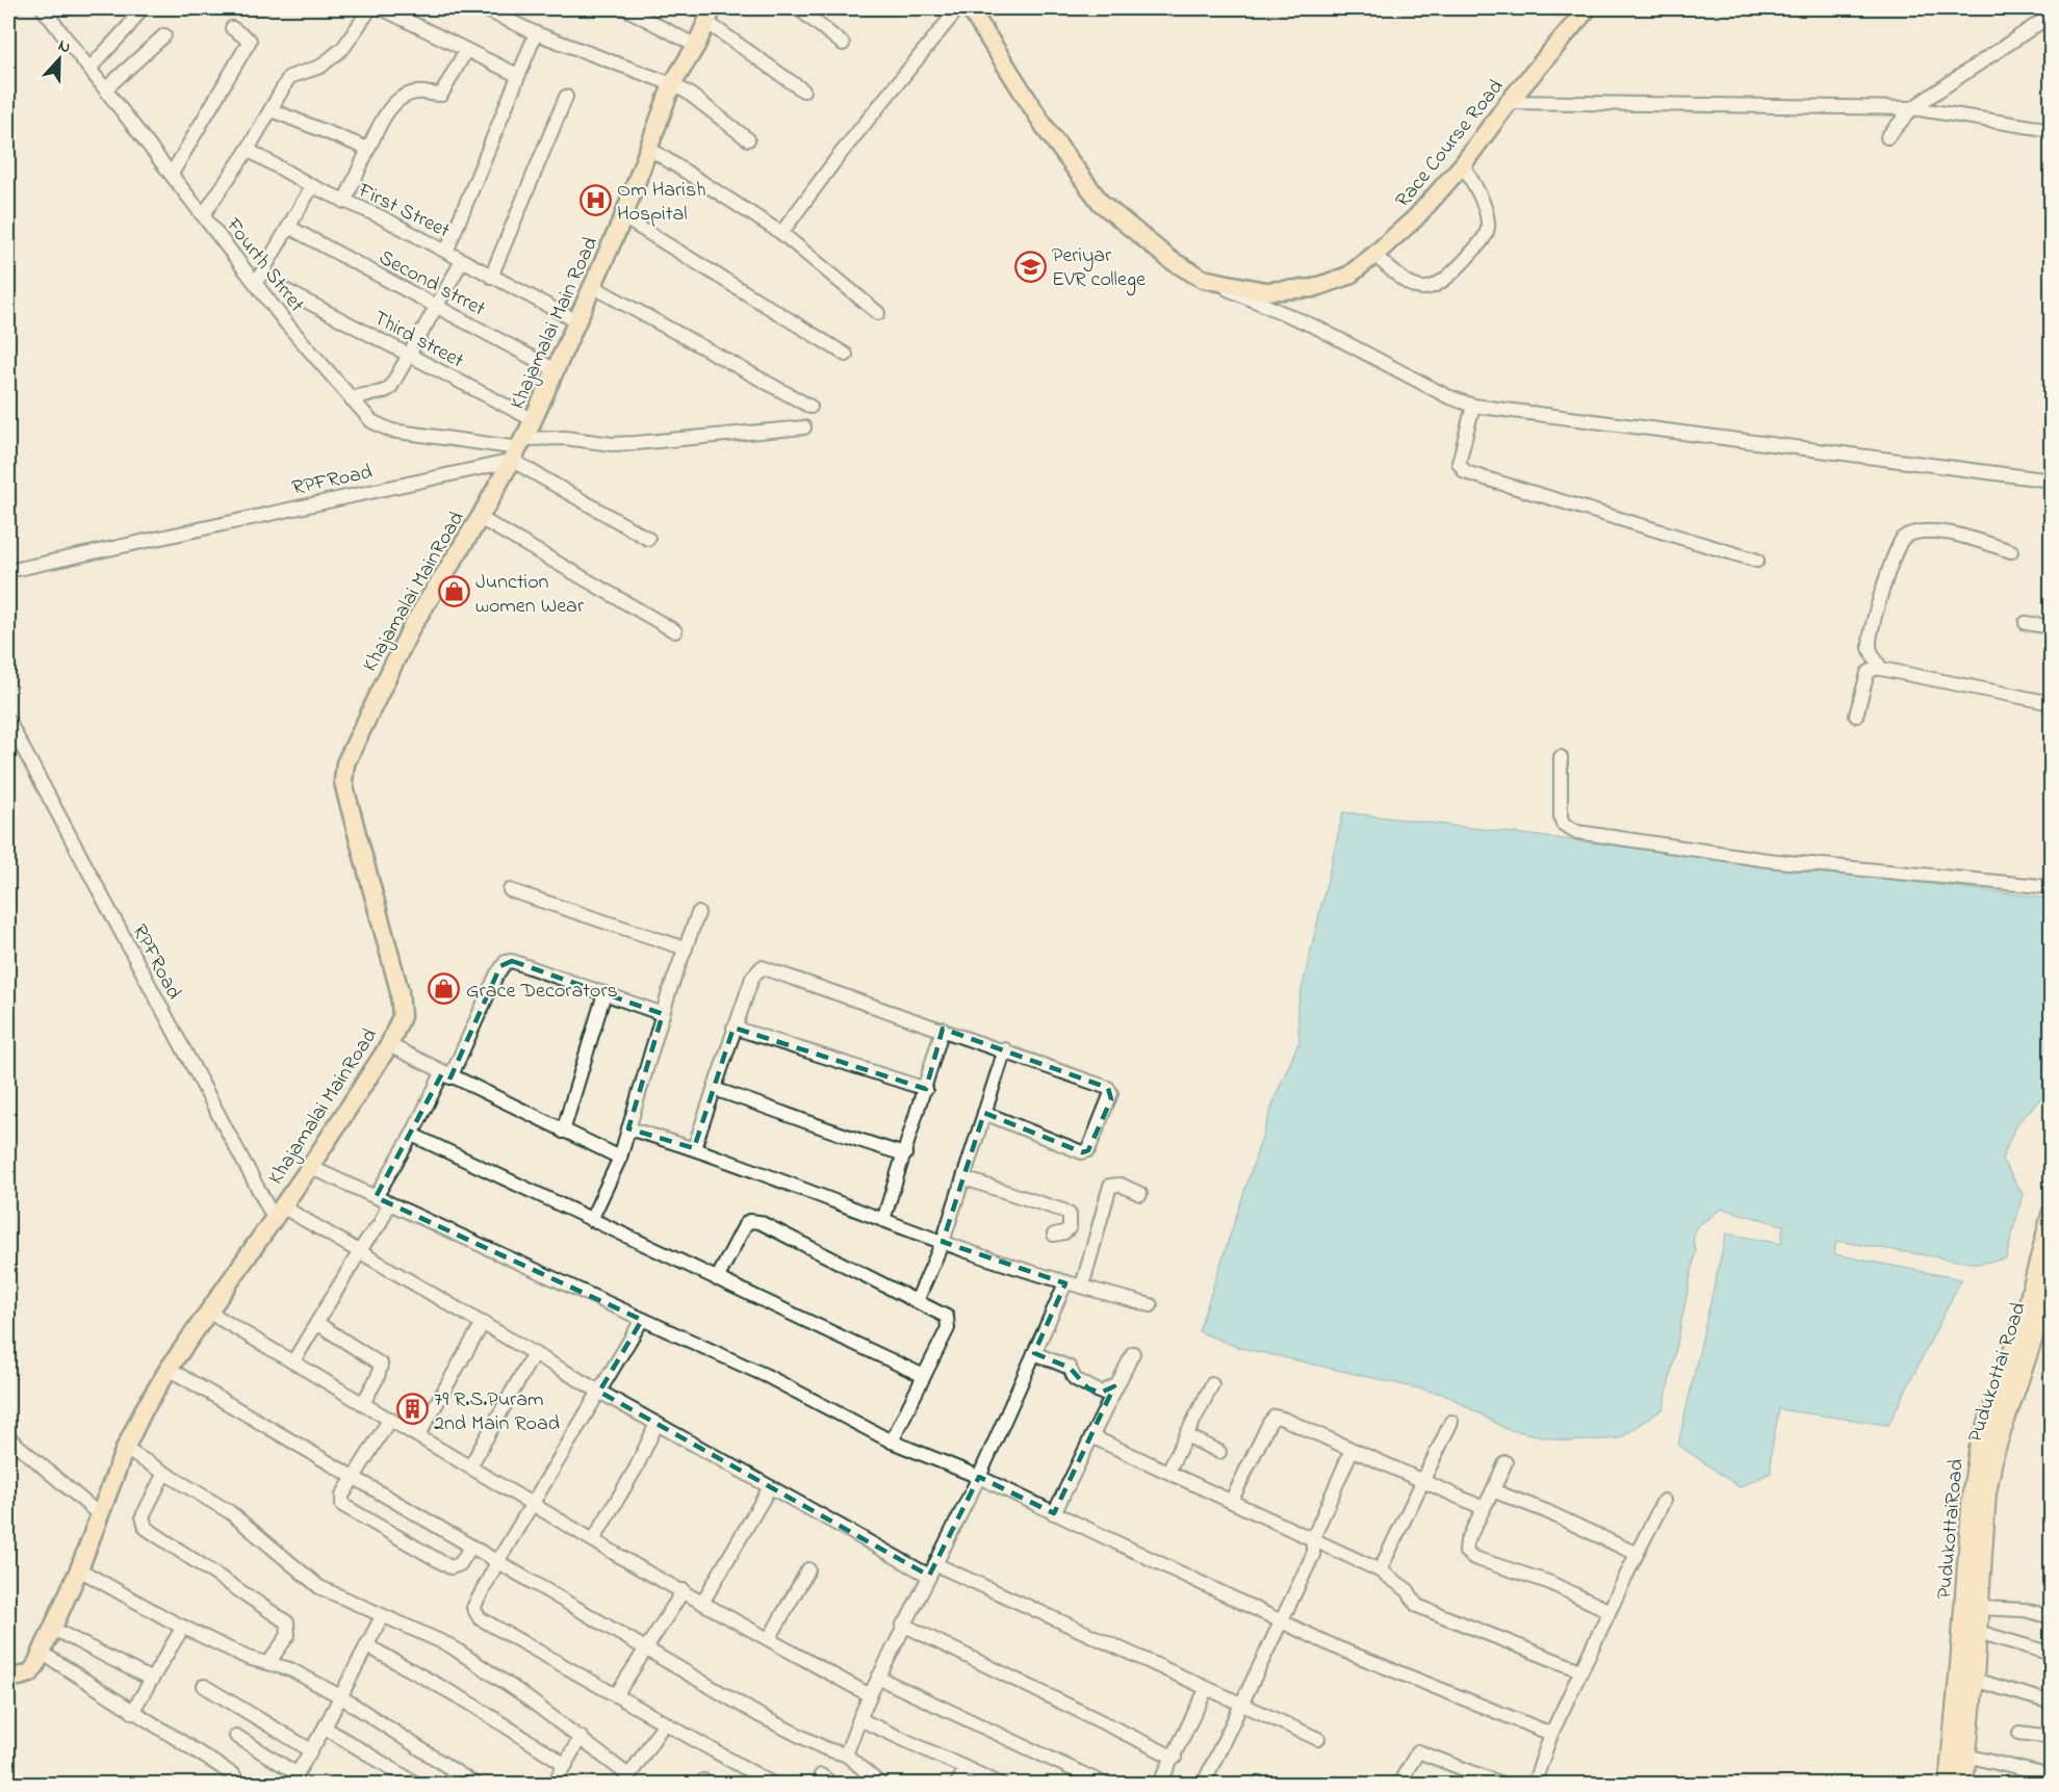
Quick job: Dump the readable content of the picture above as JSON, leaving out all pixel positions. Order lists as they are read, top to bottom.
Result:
{
  "streets": {
    "highway": ["Pudukottai Road", "PudukottaiRoad"],
    "main road": ["Race Course Road", "Khajamalai Main Road", "Khajamalai MainRoad"],
    "street": [
      "First Street",
      "Fourth Strret",
      "Second strret",
      "Third street",
      "RPFRoad"
    ]
  },
  "crossings": [
    ["First Street", "Khajamalai Main Road"],
    ["Fourth Strret", "Khajamalai Main Road"],
    ["Fourth Strret", "RPFRoad"],
    ["Fourth Strret", "Khajamalai MainRoad"],
    ["Second strret", "Khajamalai Main Road"],
    ["Khajamalai Main Road", "Third street"],
    ["Khajamalai Main Road", "RPFRoad"],
    ["Khajamalai Main Road", "Khajamalai MainRoad"],
    ["RPFRoad", "Khajamalai MainRoad"]
  ],
  "places": {
    "hospital": ["Om Harish Hospital"],
    "school or university": ["Periyar EVR college"],
    "shop": ["Junction women Wear", "Grace Decorators"],
    "building": ["79 R.S.Puram 2nd Main Road"]
  },
  "north": "top"
}
